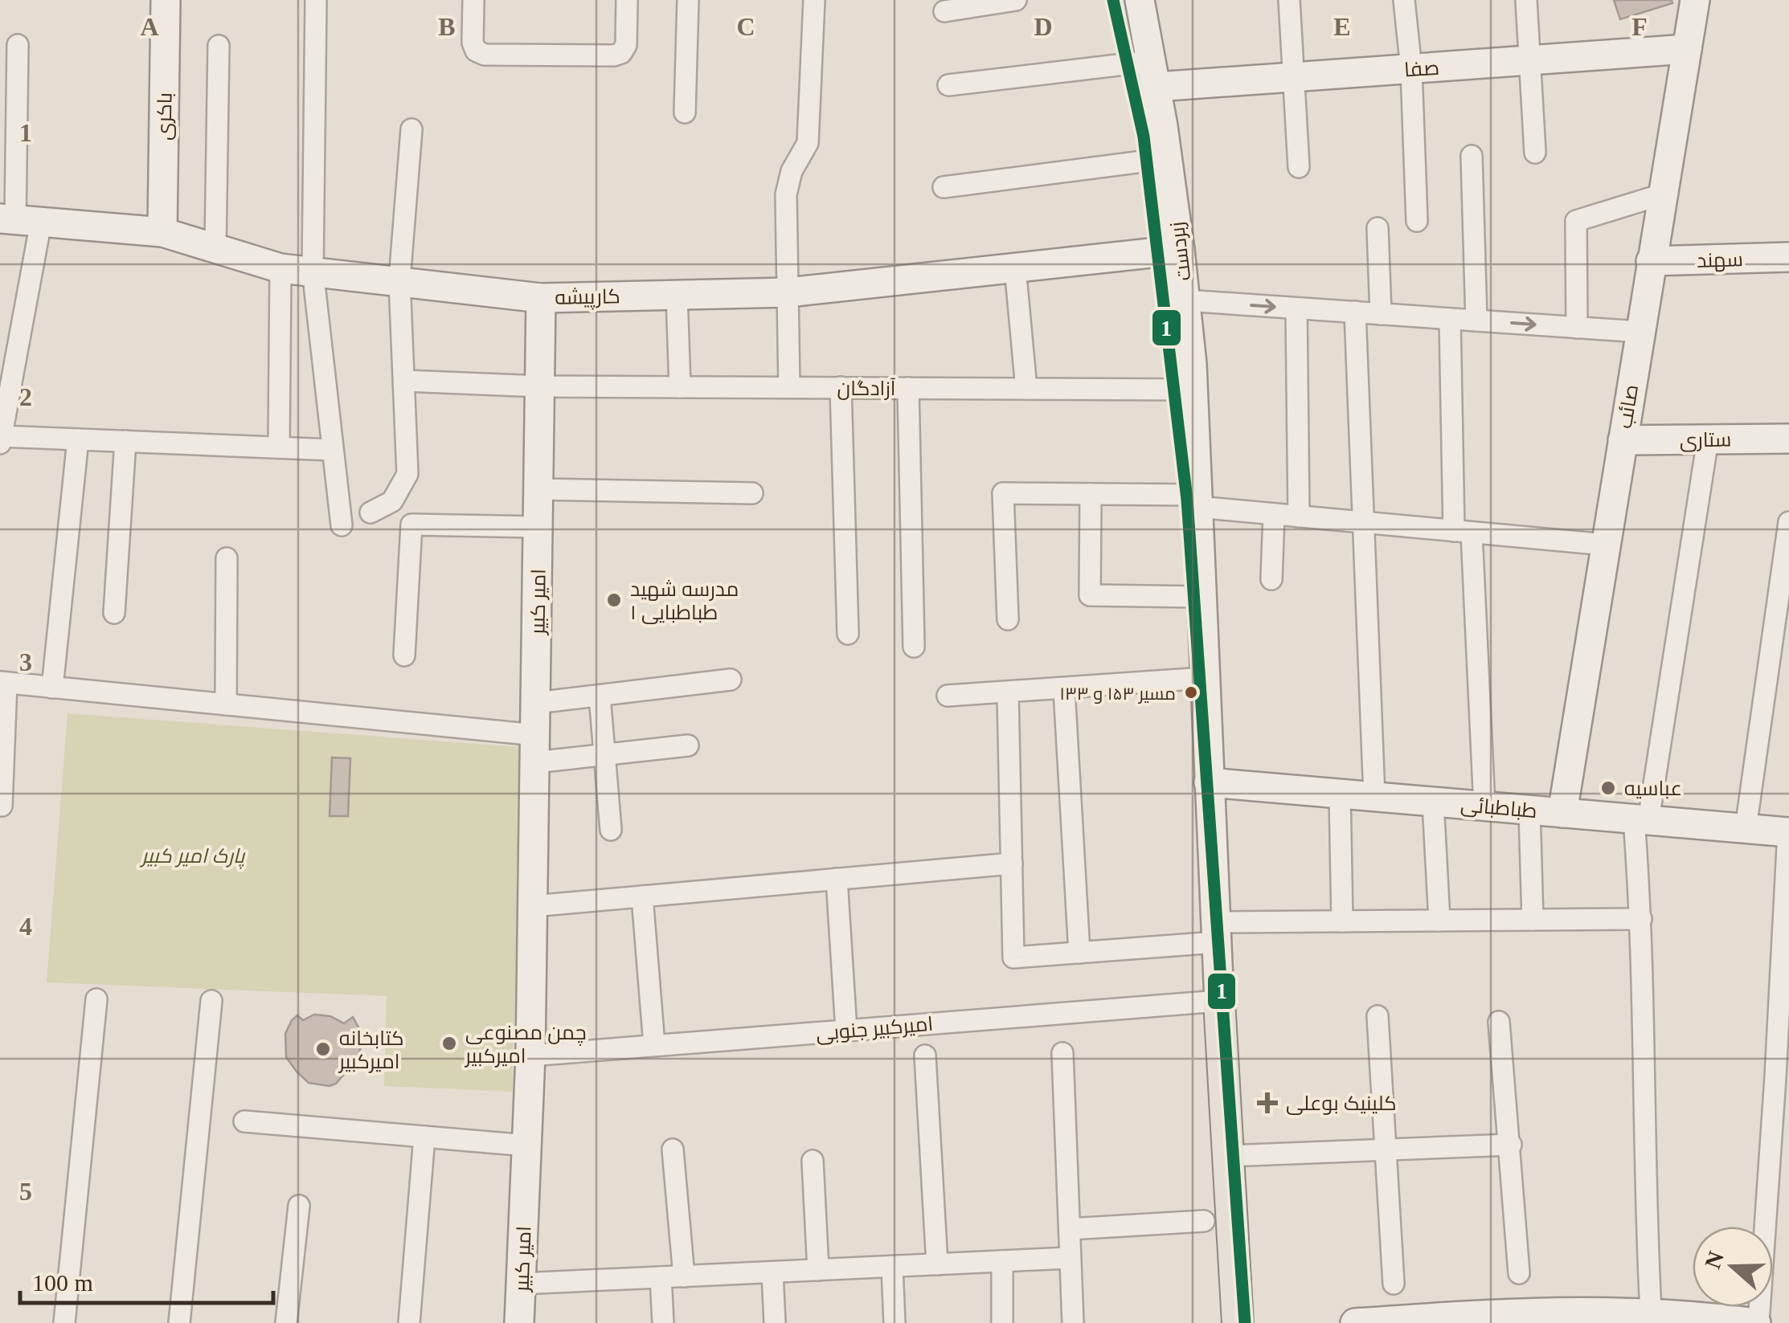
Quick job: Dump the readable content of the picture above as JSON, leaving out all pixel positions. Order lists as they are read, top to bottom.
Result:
{
  "streets": {
    "main road": [
      "صفا",
      "باکری",
      "زبردست",
      "سهند",
      "کارپیشه",
      "صائب",
      "ستاری",
      "امیر کبیر",
      "طباطبائی"
    ],
    "street": ["آزادگان", "امیرکبیر جنوبی"]
  },
  "crossings": [
    ["صفا", "زبردست"],
    ["صفا", "صائب"],
    ["باکری", "کارپیشه"],
    ["زبردست", "کارپیشه"],
    ["زبردست", "آزادگان"],
    ["زبردست", "طباطبائی"],
    ["زبردست", "امیرکبیر جنوبی"],
    ["سهند", "صائب"],
    ["کارپیشه", "امیر کبیر"],
    ["آزادگان", "امیر کبیر"],
    ["صائب", "ستاری"],
    ["صائب", "طباطبائی"],
    ["امیر کبیر", "امیرکبیر جنوبی"]
  ],
  "parks": ["پارک امیر کبیر"],
  "places": {
    "other": [
      "مدرسه شهید طباطبایی ۱",
      "مسیر ۱۵۳ و ۱۳۳",
      "عباسیه",
      "چمن مصنوعی امیرکبیر",
      "کتابخانه امیرکبیر"
    ],
    "health": ["کلینیک بوعلی"]
  },
  "lines": ["transit line 1"],
  "scale_bar": "100 m",
  "north": "left",
  "grid": {
    "columns": [
      "A",
      "B",
      "C",
      "D",
      "E",
      "F"
    ],
    "rows": [
      "1",
      "2",
      "3",
      "4",
      "5"
    ]
  }
}
